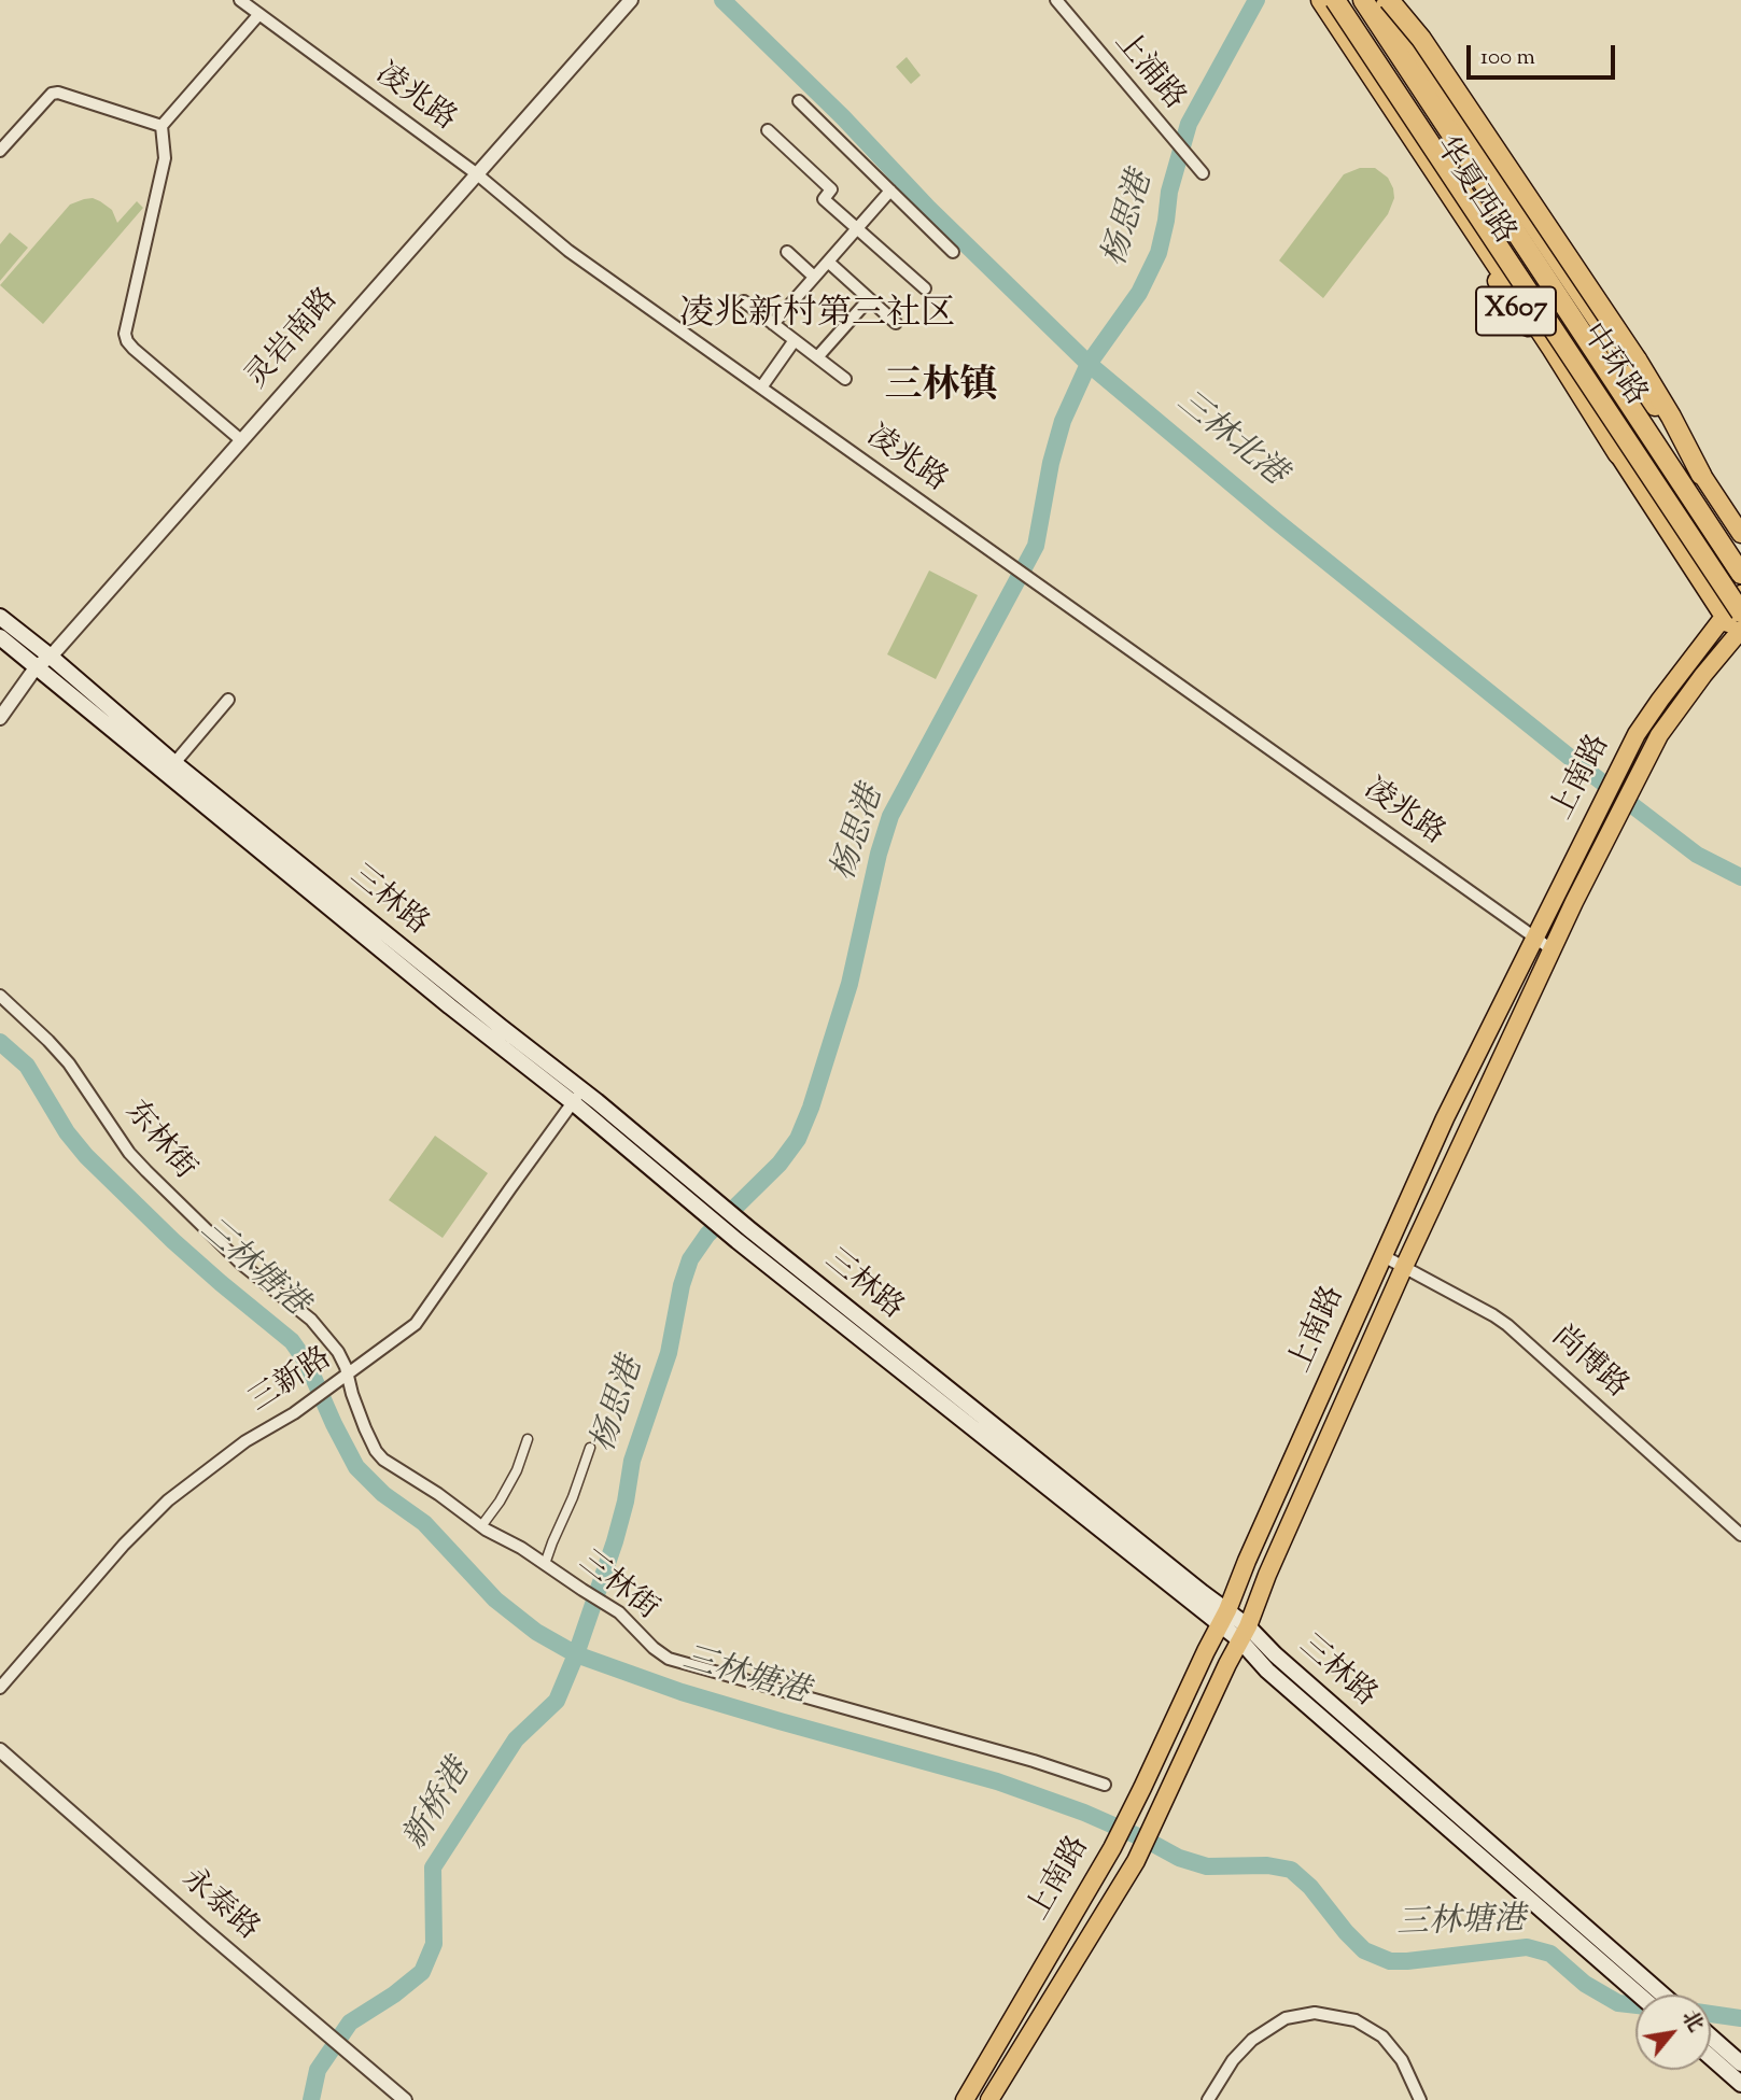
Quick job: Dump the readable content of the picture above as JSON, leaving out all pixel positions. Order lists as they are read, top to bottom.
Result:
{
  "streets": {
    "highway": ["中环路"],
    "main road": [
      "华夏西路",
      "X607",
      "上南路",
      "三林路"
    ],
    "street": [
      "上浦路",
      "凌兆路",
      "灵岩南路",
      "东林街",
      "尚博路",
      "三新路",
      "三林街",
      "永泰路"
    ]
  },
  "crossings": [
    ["凌兆路", "灵岩南路"],
    ["凌兆路", "上南路"],
    ["华夏西路", "中环路"],
    ["华夏西路", "上南路"],
    ["灵岩南路", "三林路"],
    ["中环路", "上南路"],
    ["上南路", "三林路"],
    ["上南路", "尚博路"],
    ["三林路", "三新路"],
    ["东林街", "三新路"],
    ["东林街", "三林街"],
    ["三新路", "三林街"]
  ],
  "districts": ["凌兆新村第三社区", "三林镇"],
  "water": [
    "杨思港",
    "三林北港",
    "三林塘港",
    "新桥港"
  ],
  "scale_bar": "100 m",
  "north": "top right"
}
